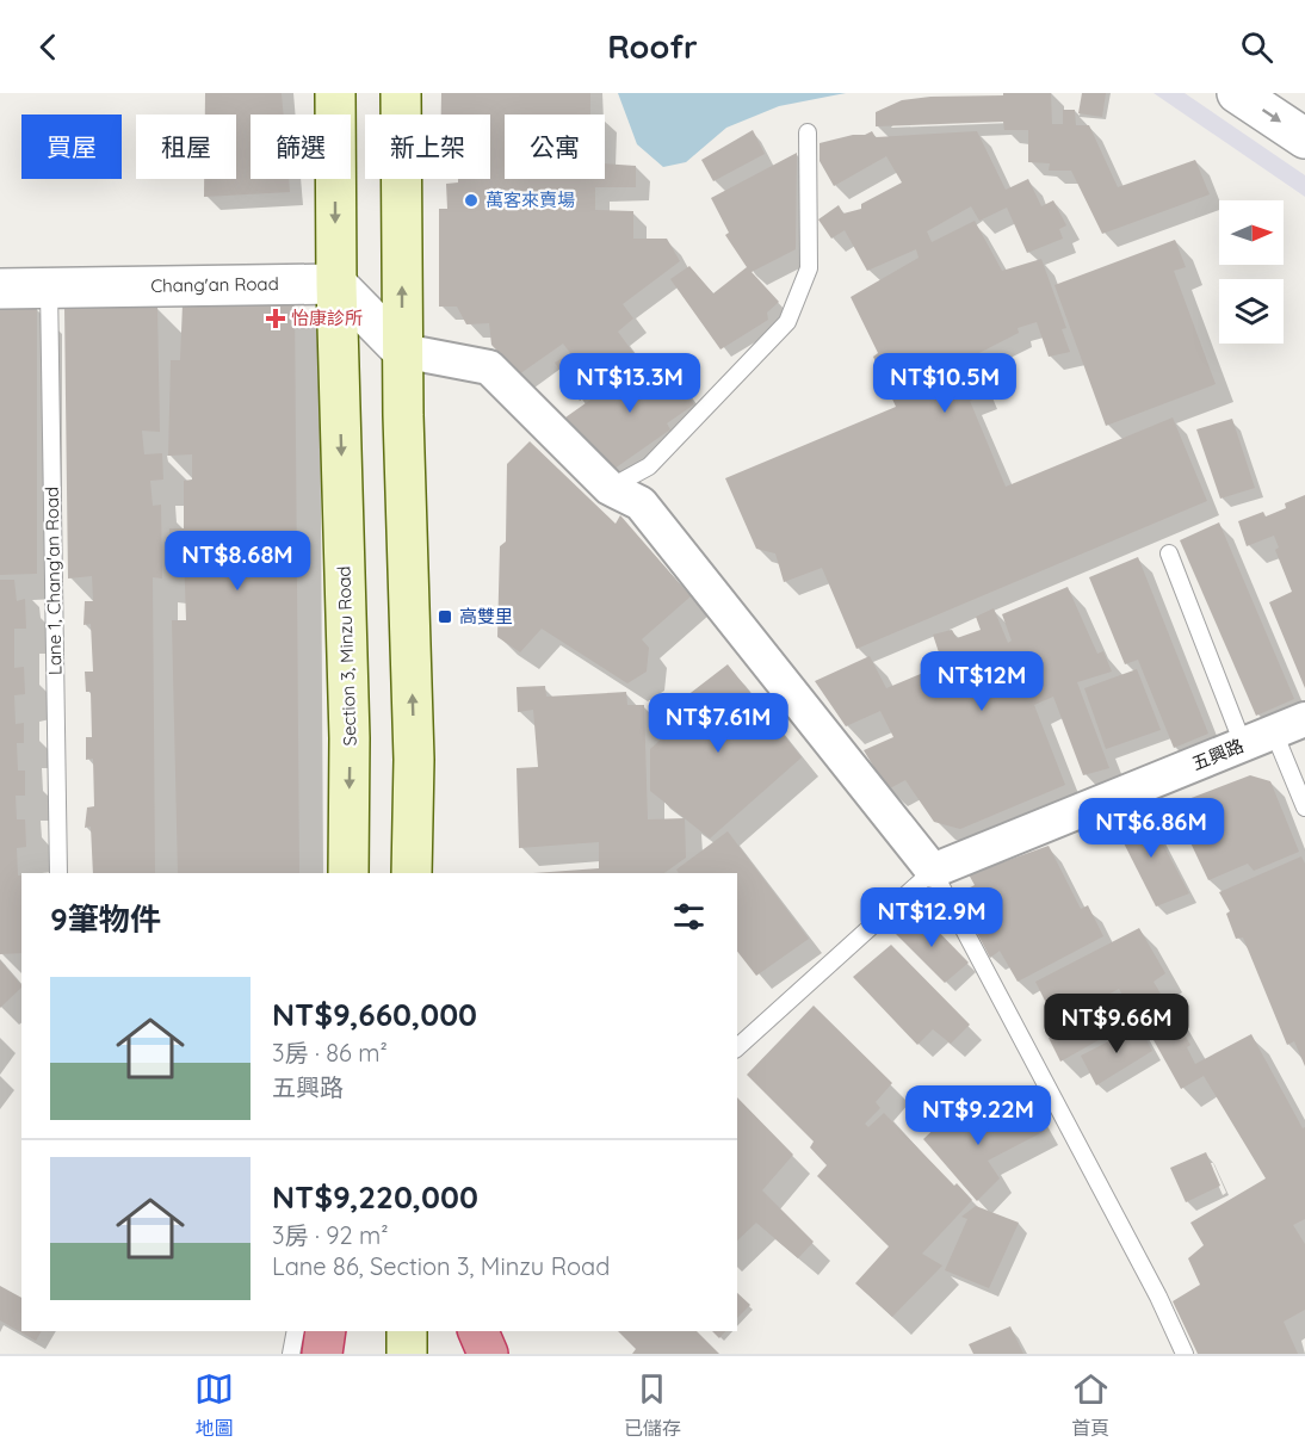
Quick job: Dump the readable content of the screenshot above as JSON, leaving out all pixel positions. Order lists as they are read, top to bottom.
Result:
{
  "streets": {
    "main road": ["Section 3, Minzu Road"],
    "street": ["Chang'an Road", "五興路"],
    "lane": ["Lane 1, Chang'an Road"]
  },
  "crossings": [
    ["Chang'an Road", "Lane 1, Chang'an Road"],
    ["Chang'an Road", "Section 3, Minzu Road"]
  ],
  "places": {
    "other": ["萬客來賣場"],
    "health": ["怡康診所"],
    "transit": ["高雙里"]
  },
  "north": "right",
  "page": {
    "header": "Roofr",
    "chip": [
      "買屋",
      "租屋",
      "篩選",
      "新上架",
      "公寓"
    ],
    "price": [
      "NT$13.3M",
      "NT$10.5M",
      "NT$8.68M",
      "NT$12M",
      "NT$7.61M",
      "NT$6.86M",
      "NT$12.9M",
      "NT$9.66M",
      "NT$9.22M"
    ],
    "heading": "9筆物件",
    "list": [
      {
        "name": "NT$9,660,000",
        "note": "3房 · 86 m² · 五興路"
      },
      {
        "name": "NT$9,220,000",
        "note": "3房 · 92 m² · Lane 86, Section 3, Minzu Road"
      }
    ],
    "tabs": ["地圖", "已儲存", "首頁"]
  }
}
